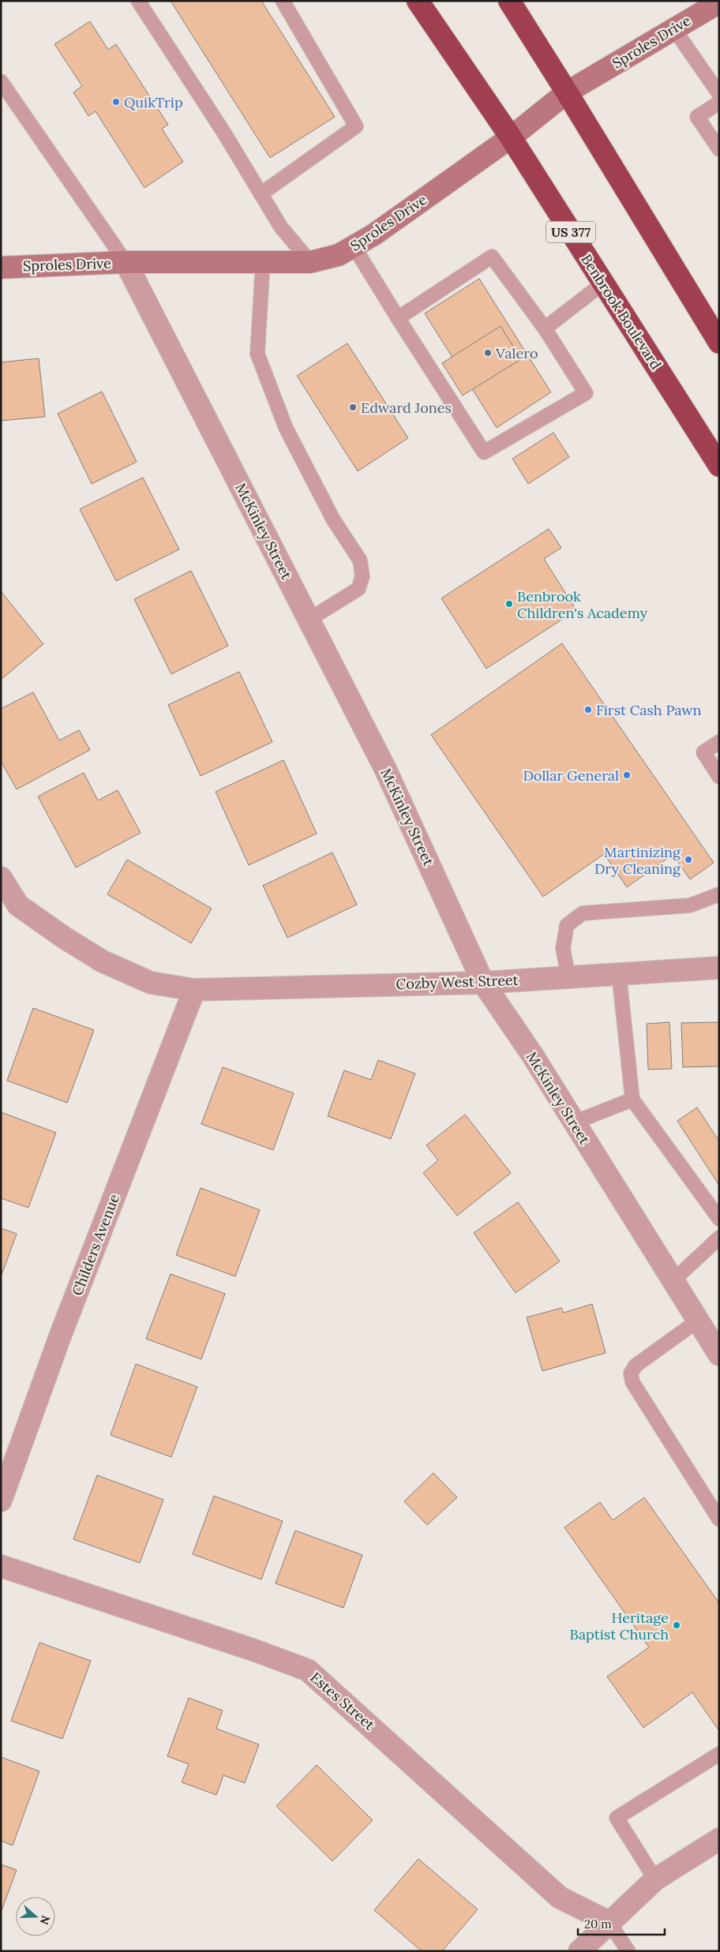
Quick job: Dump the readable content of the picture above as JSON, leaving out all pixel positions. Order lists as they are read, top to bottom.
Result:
{
  "streets": {
    "highway": ["US 377", "Benbrook Boulevard"],
    "street": [
      "Sproles Drive",
      "McKinley Street",
      "Cozby West Street",
      "Childers Avenue",
      "Estes Street"
    ]
  },
  "crossings": [
    ["Sproles Drive", "Benbrook Boulevard"],
    ["Sproles Drive", "McKinley Street"],
    ["McKinley Street", "Cozby West Street"],
    ["Cozby West Street", "Childers Avenue"]
  ],
  "places": [
    "QuikTrip",
    "Valero",
    "Edward Jones",
    "Benbrook Children's Academy",
    "First Cash Pawn",
    "Dollar General",
    "Martinizing Dry Cleaning",
    "Heritage Baptist Church"
  ],
  "scale_bar": "20 m",
  "north": "right"
}
